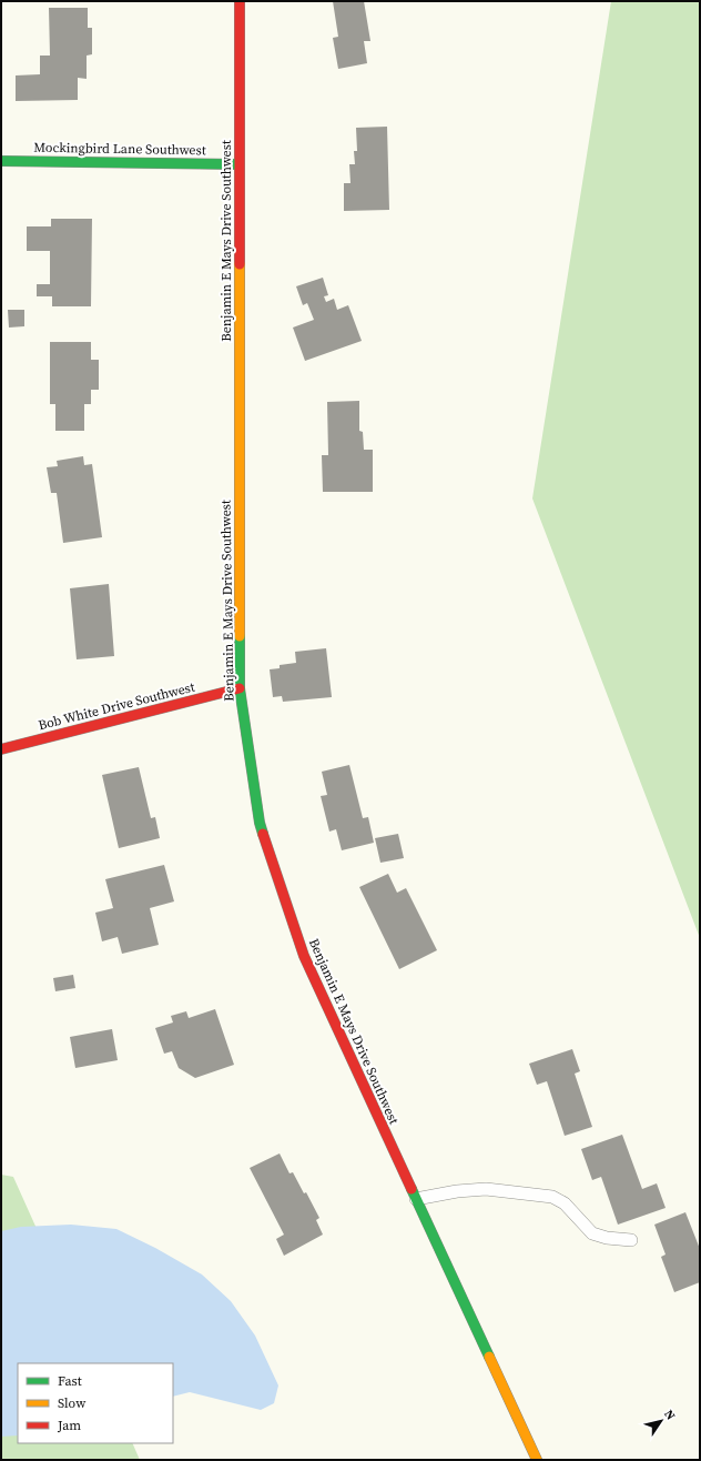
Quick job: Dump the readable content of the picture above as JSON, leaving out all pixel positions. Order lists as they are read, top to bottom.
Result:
{
  "streets": {
    "street": ["Mockingbird Lane Southwest", "Benjamin E Mays Drive Southwest", "Bob White Drive Southwest"]
  },
  "crossings": [
    ["Mockingbird Lane Southwest", "Benjamin E Mays Drive Southwest"],
    ["Benjamin E Mays Drive Southwest", "Bob White Drive Southwest"]
  ],
  "legend": ["Fast", "Slow", "Jam"],
  "north": "top right"
}
